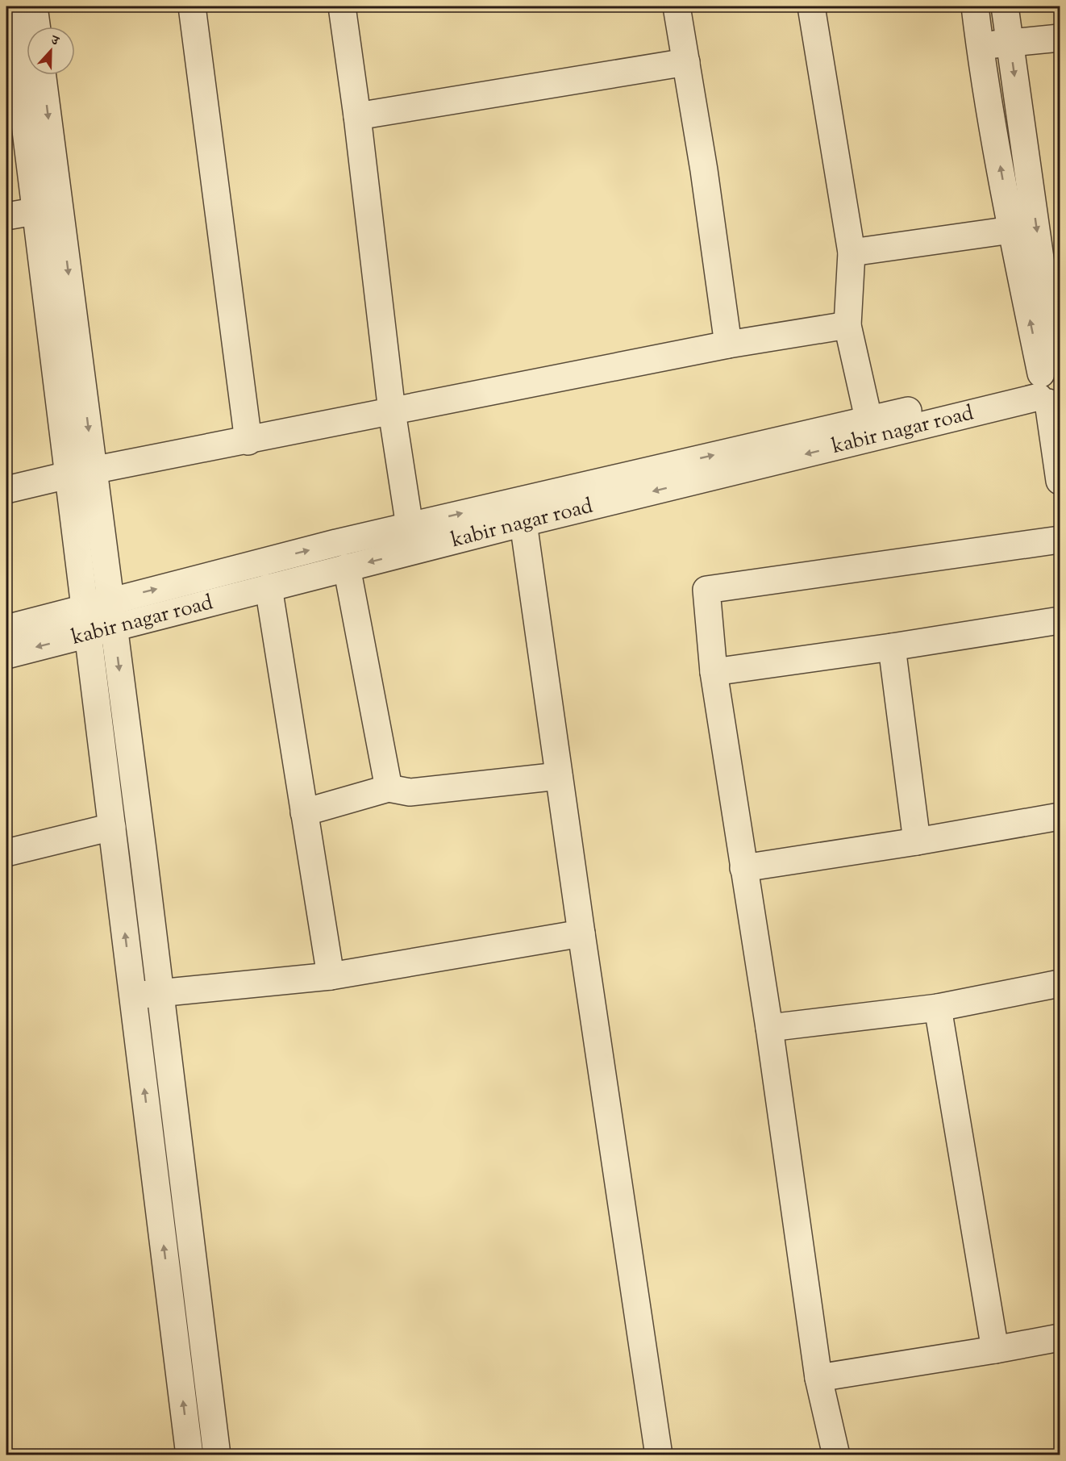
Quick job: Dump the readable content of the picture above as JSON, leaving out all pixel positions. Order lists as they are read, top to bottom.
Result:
{
  "streets": {
    "street": ["kabir nagar road"]
  },
  "north": "top"
}
